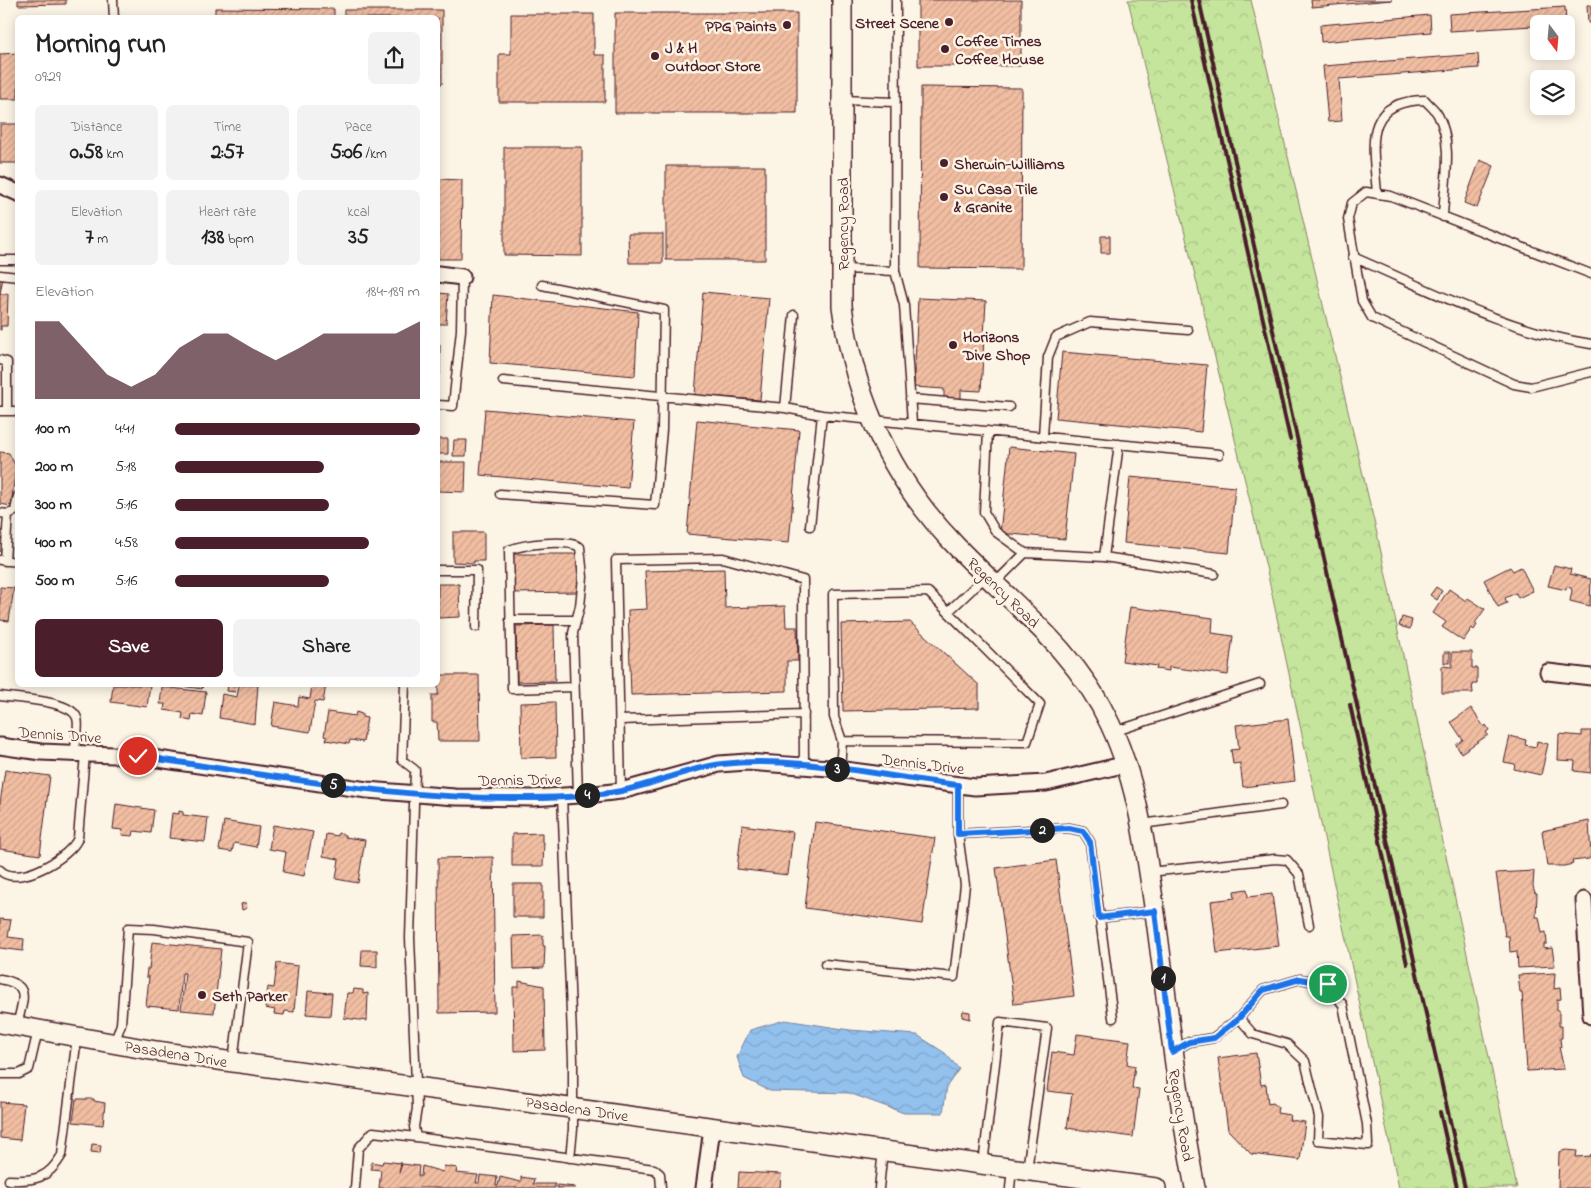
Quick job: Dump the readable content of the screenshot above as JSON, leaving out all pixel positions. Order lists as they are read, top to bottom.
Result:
{
  "streets": {
    "street": ["Regency Road", "Dennis Drive", "Pasadena Drive"]
  },
  "crossings": [
    ["Regency Road", "Dennis Drive"]
  ],
  "places": [
    "Street Scene",
    "PPG Paints",
    "Coffee Times Coffee House",
    "J & H Outdoor Store",
    "Sherwin-Williams",
    "Su Casa Tile & Granite",
    "Horizons Dive Shop",
    "Seth Parker"
  ],
  "north": "bottom",
  "page": {
    "heading": ["Morning run", "09:29"],
    "stats": [
      ["Distance", "0.58 km"],
      ["Time", "2:57"],
      ["Pace", "5:06 /km"],
      ["Elevation", "7 m"],
      ["Heart rate", "138 bpm"],
      ["kcal", "35"]
    ],
    "chart": ["Elevation", "184–189 m"],
    "list": [
      {
        "name": "100 m",
        "note": "4:41"
      },
      {
        "name": "200 m",
        "note": "5:18"
      },
      {
        "name": "300 m",
        "note": "5:16"
      },
      {
        "name": "400 m",
        "note": "4:58"
      },
      {
        "name": "500 m",
        "note": "5:16"
      }
    ],
    "buttons": ["Save", "Share"],
    "pins": [
      "3",
      "5",
      "4",
      "2",
      "1"
    ]
  }
}
